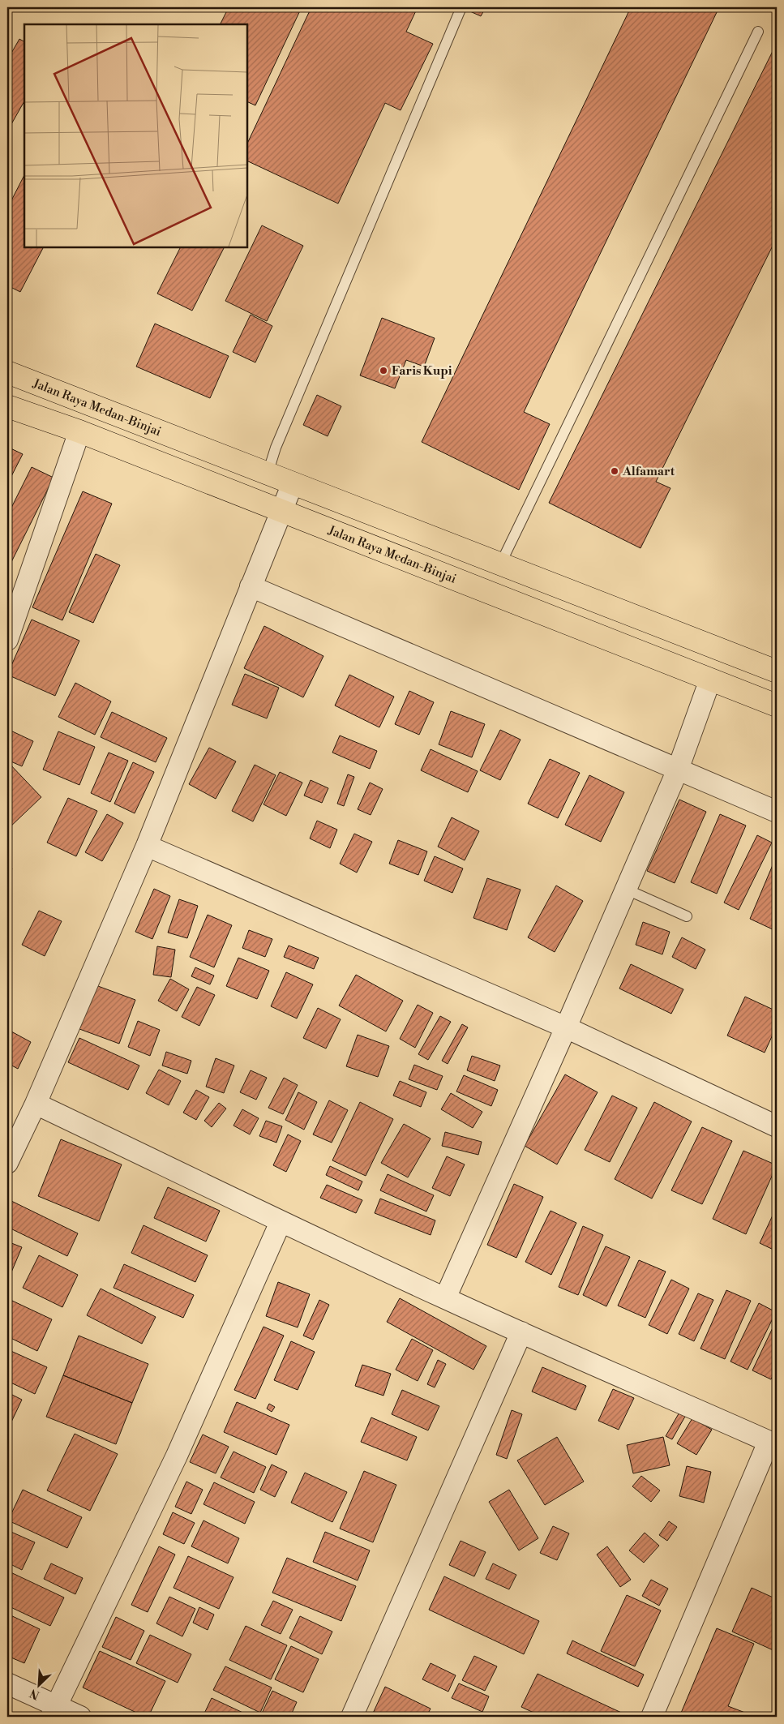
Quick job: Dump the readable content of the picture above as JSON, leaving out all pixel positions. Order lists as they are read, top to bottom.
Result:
{
  "streets": {
    "highway": ["Jalan Raya Medan-Binjai"]
  },
  "places": ["Faris Kupi", "Alfamart"],
  "north": "bottom left"
}
